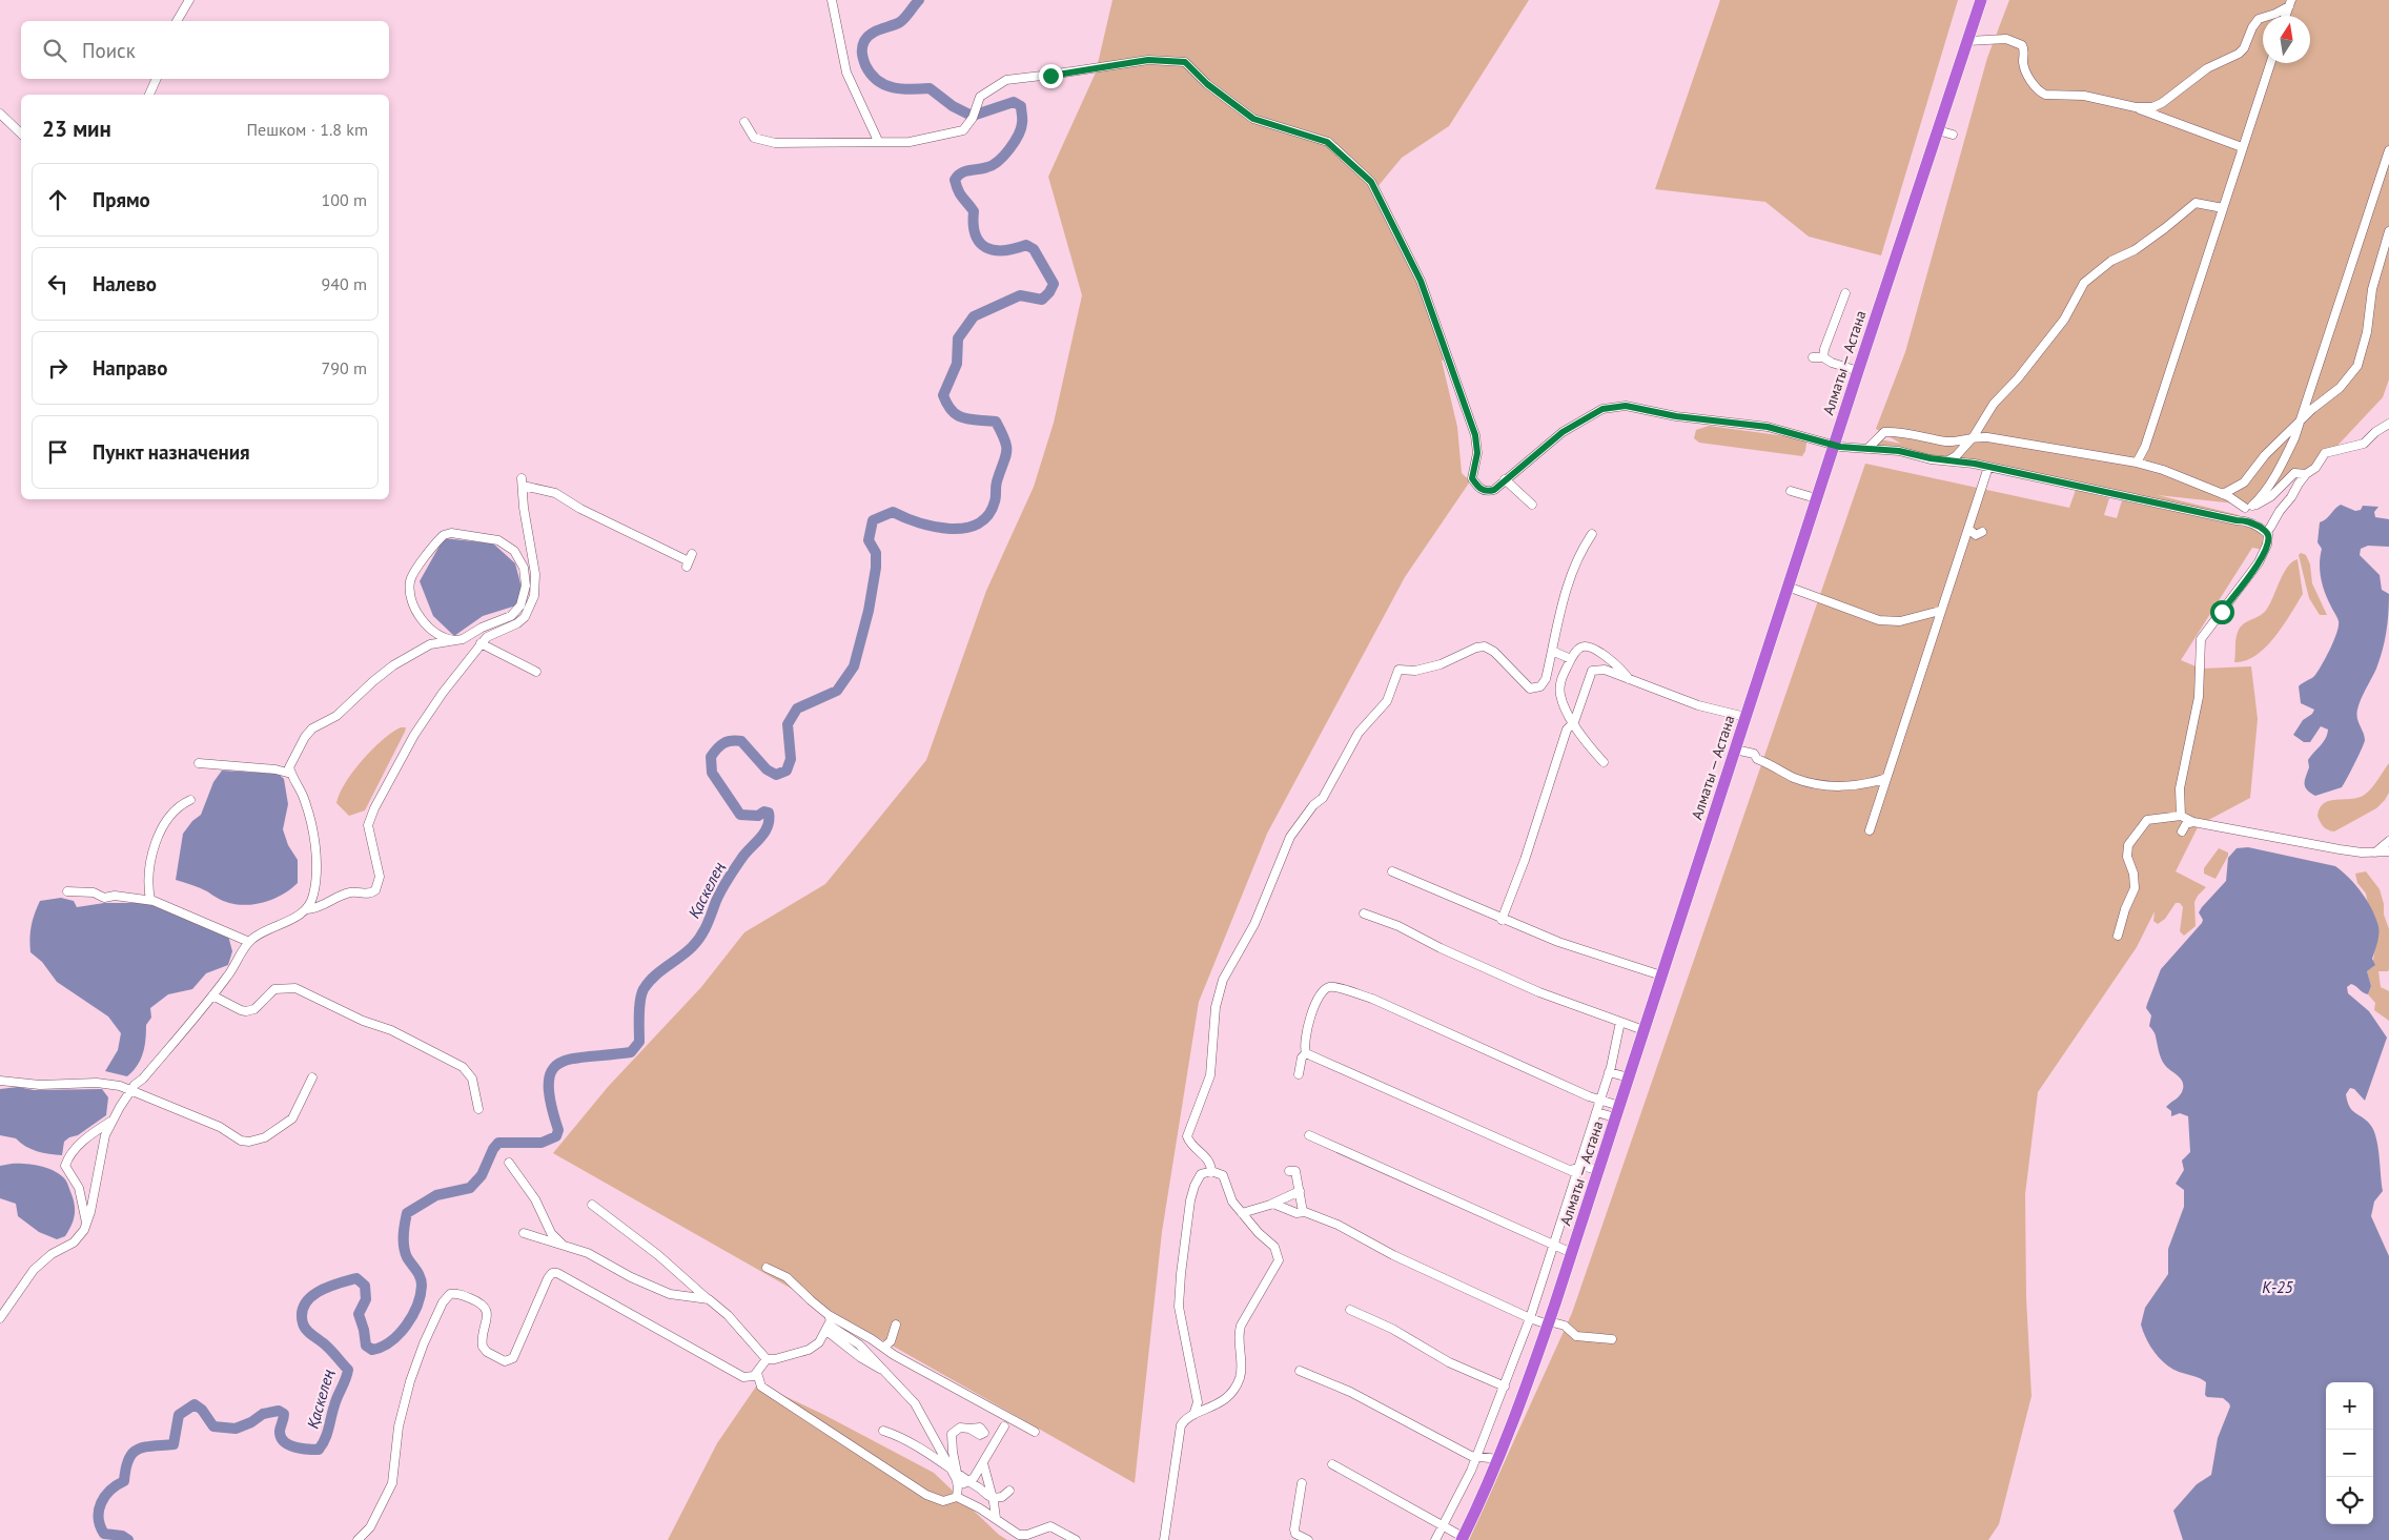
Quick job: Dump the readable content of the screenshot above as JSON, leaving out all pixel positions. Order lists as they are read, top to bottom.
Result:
{
  "streets": {
    "highway": ["Алматы — Астана"]
  },
  "water": ["Қаскелең", "К-25"],
  "north": "top",
  "page": {
    "search": "Поиск",
    "heading": ["23 мин", "Пешком · 1.8 km"],
    "list": [
      ["Прямо", "100 m"],
      ["Налево", "940 m"],
      ["Направо", "790 m"],
      "Пункт назначения"
    ],
    "map_buttons": ["+", "−"]
  }
}
